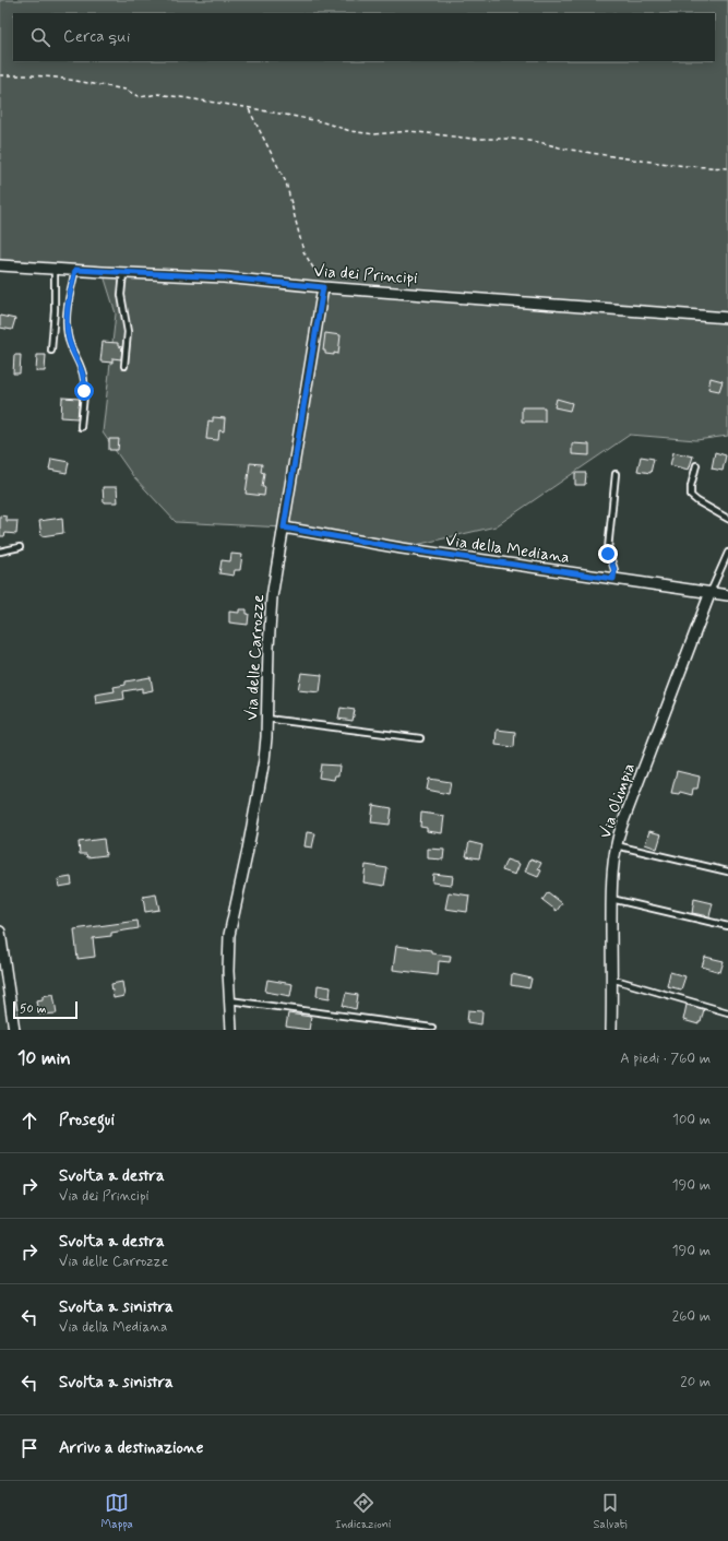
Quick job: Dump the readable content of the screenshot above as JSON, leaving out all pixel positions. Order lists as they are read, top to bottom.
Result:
{
  "streets": {
    "street": [
      "Via dei Principi",
      "Via della Mediana",
      "Via delle Carrozze",
      "Via Olimpia"
    ]
  },
  "crossings": [
    ["Via dei Principi", "Via delle Carrozze"],
    ["Via della Mediana", "Via delle Carrozze"],
    ["Via della Mediana", "Via Olimpia"]
  ],
  "scale_bar": "50 m",
  "page": {
    "search": "Cerca qui",
    "scale": "50 m",
    "heading": ["10 min", "A piedi · 760 m"],
    "list": [
      ["Prosegui", "100 m"],
      ["Svolta a destra", "Via dei Principi", "190 m"],
      ["Svolta a destra", "Via delle Carrozze", "190 m"],
      ["Svolta a sinistra", "Via della Mediana", "260 m"],
      ["Svolta a sinistra", "20 m"],
      "Arrivo a destinazione"
    ],
    "nav": ["Mappa", "Indicazioni", "Salvati"]
  }
}
